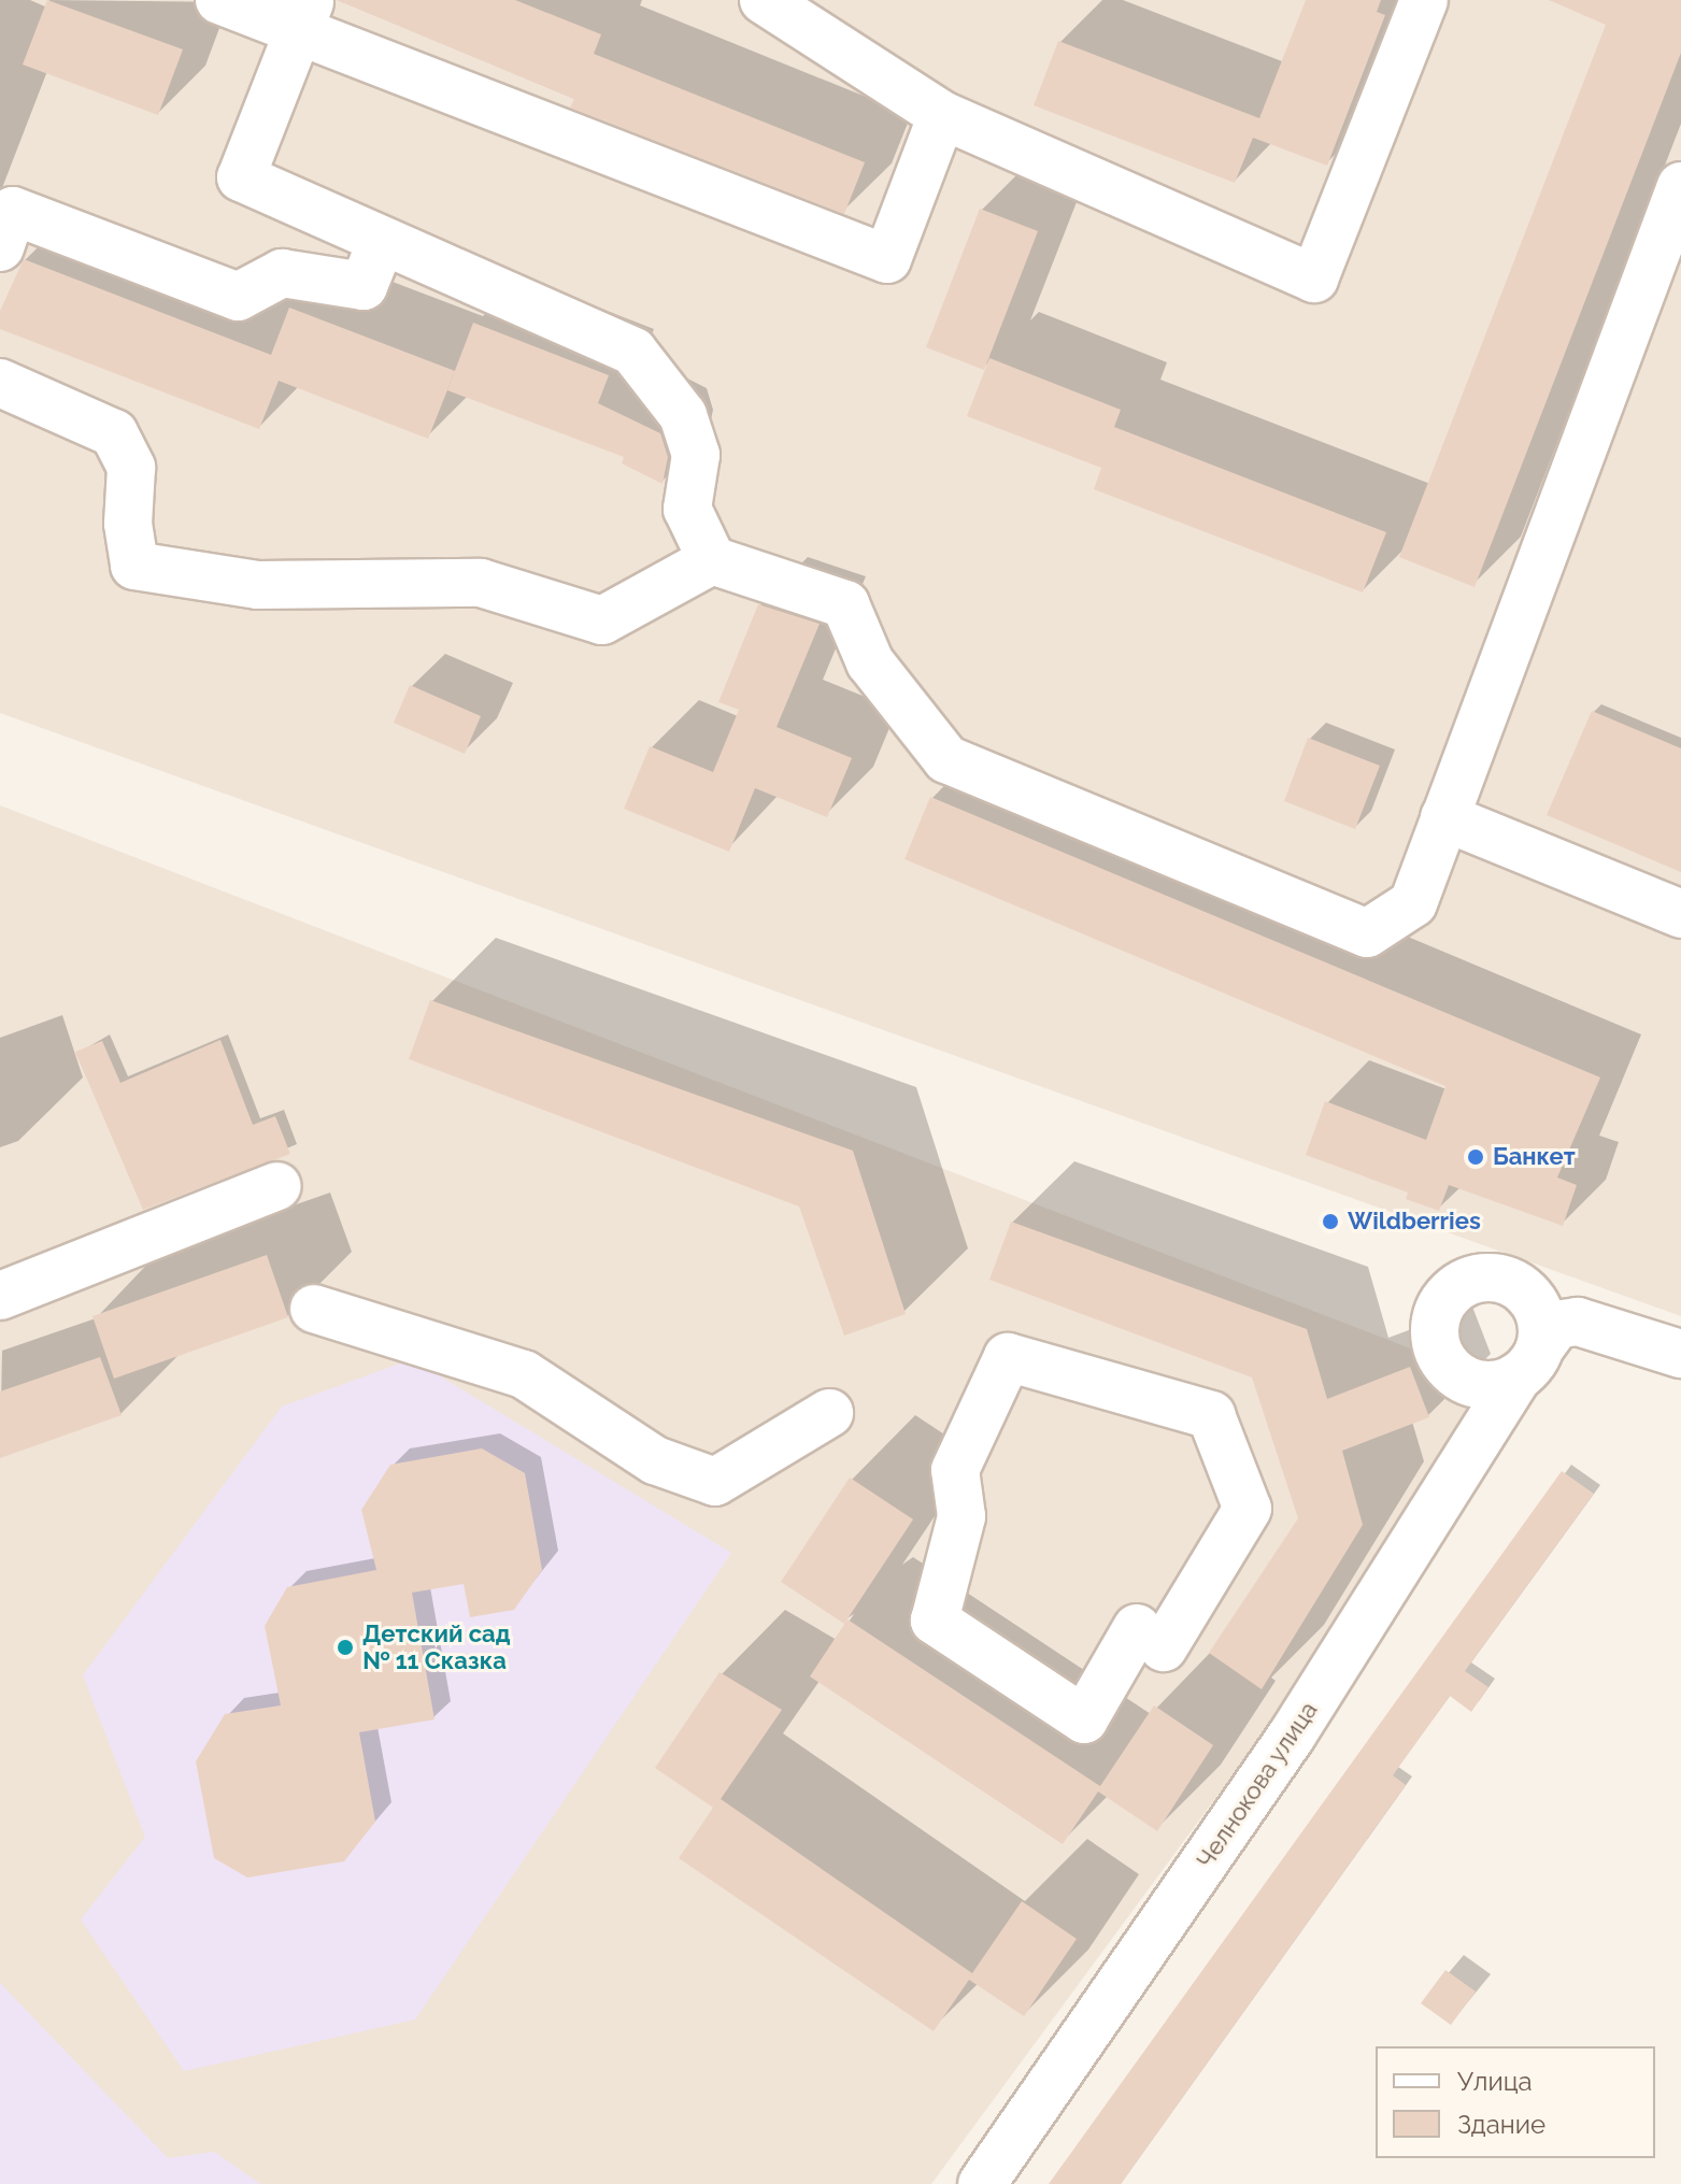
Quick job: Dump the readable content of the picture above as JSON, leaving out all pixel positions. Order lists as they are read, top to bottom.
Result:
{
  "streets": {
    "street": ["Челнокова улица"]
  },
  "places": ["Банкет", "Wildberries", "Детский сад № 11 Сказка"],
  "legend": ["Улица", "Здание"]
}
